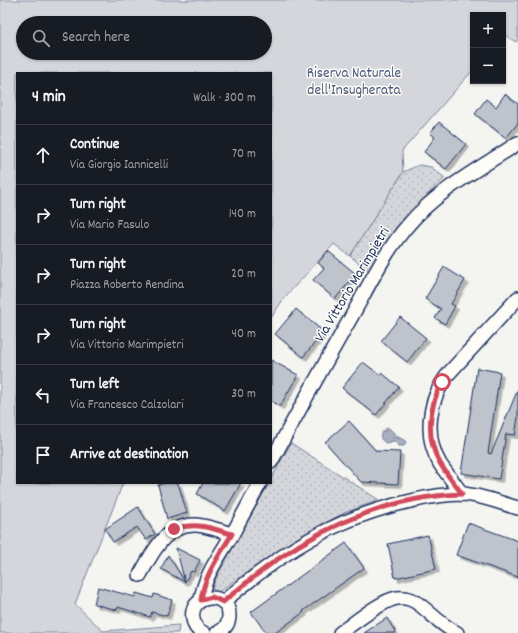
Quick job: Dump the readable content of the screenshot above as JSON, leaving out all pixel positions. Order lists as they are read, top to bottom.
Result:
{
  "streets": {
    "street": ["Via Vittorio Marimpietri"]
  },
  "parks": ["Riserva Naturale dell'Insugherata"],
  "page": {
    "map_buttons": ["+", "−"],
    "search": "Search here",
    "heading": ["4 min", "Walk · 300 m"],
    "list": [
      ["Continue", "Via Giorgio Iannicelli", "70 m"],
      ["Turn right", "Via Mario Fasulo", "140 m"],
      ["Turn right", "Piazza Roberto Rendina", "20 m"],
      ["Turn right", "Via Vittorio Marimpietri", "40 m"],
      ["Turn left", "Via Francesco Calzolari", "30 m"],
      "Arrive at destination"
    ]
  }
}
